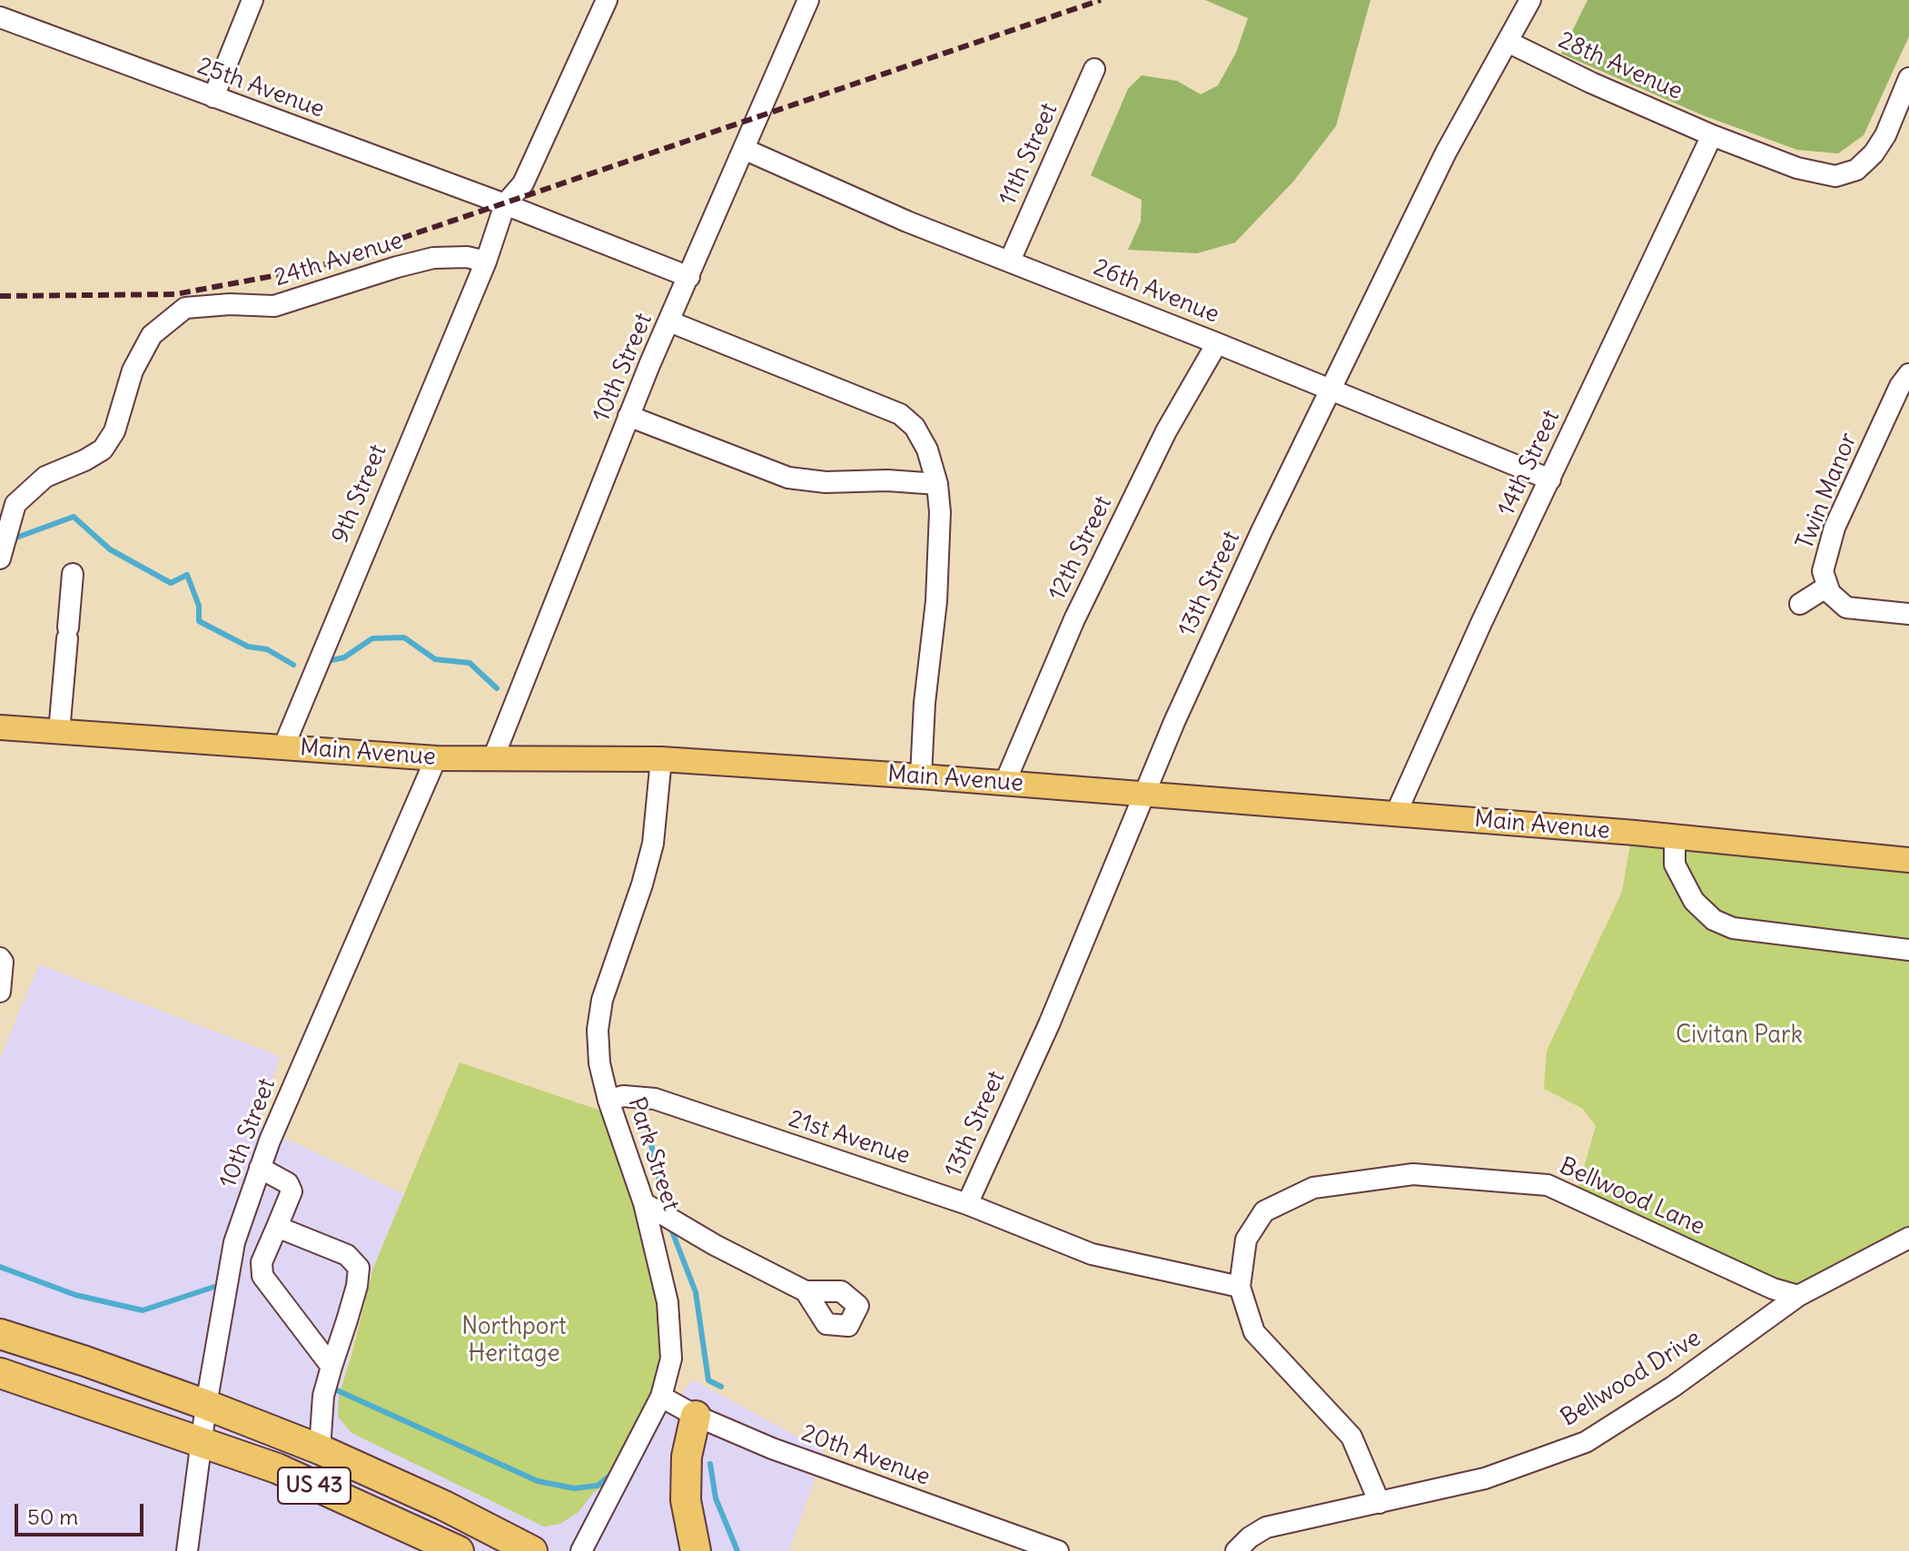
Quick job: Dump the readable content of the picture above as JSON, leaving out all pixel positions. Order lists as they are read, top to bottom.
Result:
{
  "streets": {
    "highway": ["US 43"],
    "main road": ["Main Avenue"],
    "street": [
      "28th Avenue",
      "25th Avenue",
      "11th Street",
      "24th Avenue",
      "26th Avenue",
      "10th Street",
      "14th Street",
      "Twin Manor",
      "9th Street",
      "12th Street",
      "13th Street",
      "21st Avenue",
      "Park Street",
      "Bellwood Lane",
      "Bellwood Drive",
      "20th Avenue"
    ]
  },
  "crossings": [
    ["28th Avenue", "14th Street"],
    ["28th Avenue", "13th Street"],
    ["25th Avenue", "10th Street"],
    ["11th Street", "26th Avenue"],
    ["24th Avenue", "9th Street"],
    ["26th Avenue", "10th Street"],
    ["26th Avenue", "14th Street"],
    ["26th Avenue", "12th Street"],
    ["26th Avenue", "13th Street"],
    ["10th Street", "Main Avenue"],
    ["10th Street", "US 43"],
    ["14th Street", "Main Avenue"],
    ["9th Street", "Main Avenue"],
    ["12th Street", "Main Avenue"],
    ["13th Street", "Main Avenue"],
    ["13th Street", "21st Avenue"],
    ["Main Avenue", "Park Street"],
    ["21st Avenue", "Park Street"],
    ["21st Avenue", "Bellwood Lane"],
    ["Park Street", "20th Avenue"],
    ["Bellwood Lane", "Bellwood Drive"]
  ],
  "parks": ["Civitan Park", "Northport Heritage"],
  "scale_bar": "50 m"
}
